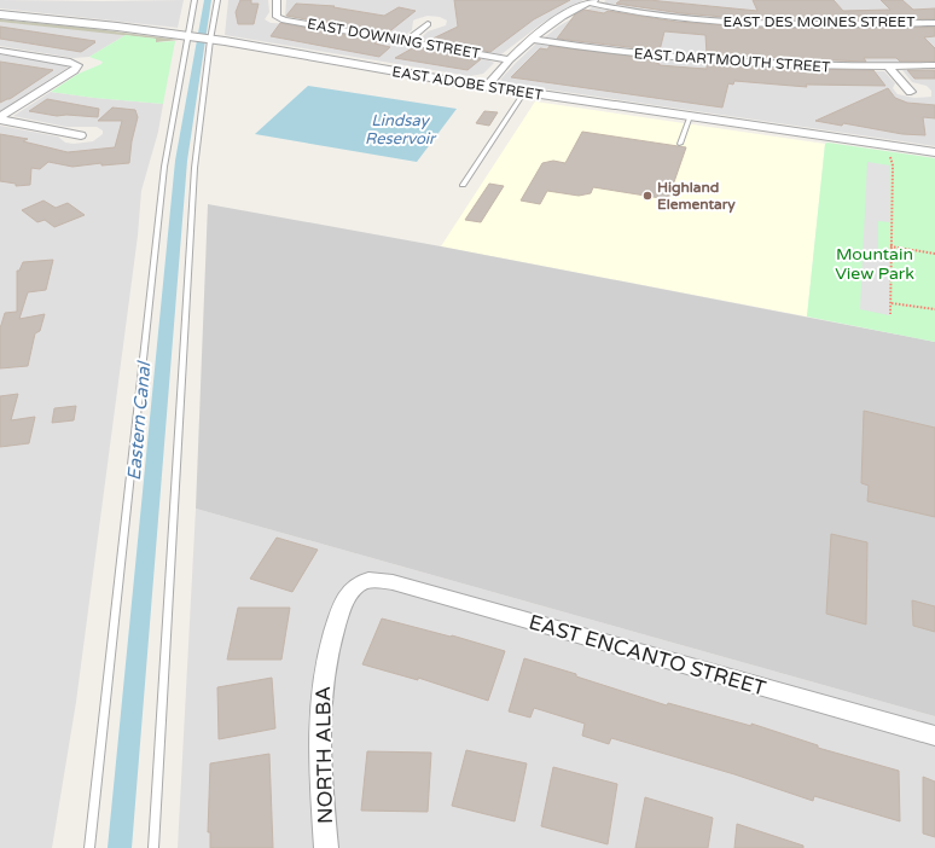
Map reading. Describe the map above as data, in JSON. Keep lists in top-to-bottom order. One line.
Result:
{"streets":{"street":["EAST DES MOINES STREET","EAST DOWNING STREET","EAST DARTMOUTH STREET","EAST ADOBE STREET","EAST ENCANTO STREET","NORTH ALBA"]},"crossings":[["EAST ENCANTO STREET","NORTH ALBA"]],"water":["Lindsay Reservoir","Eastern Canal"],"parks":["Mountain View Park"],"places":["Highland Elementary"]}
